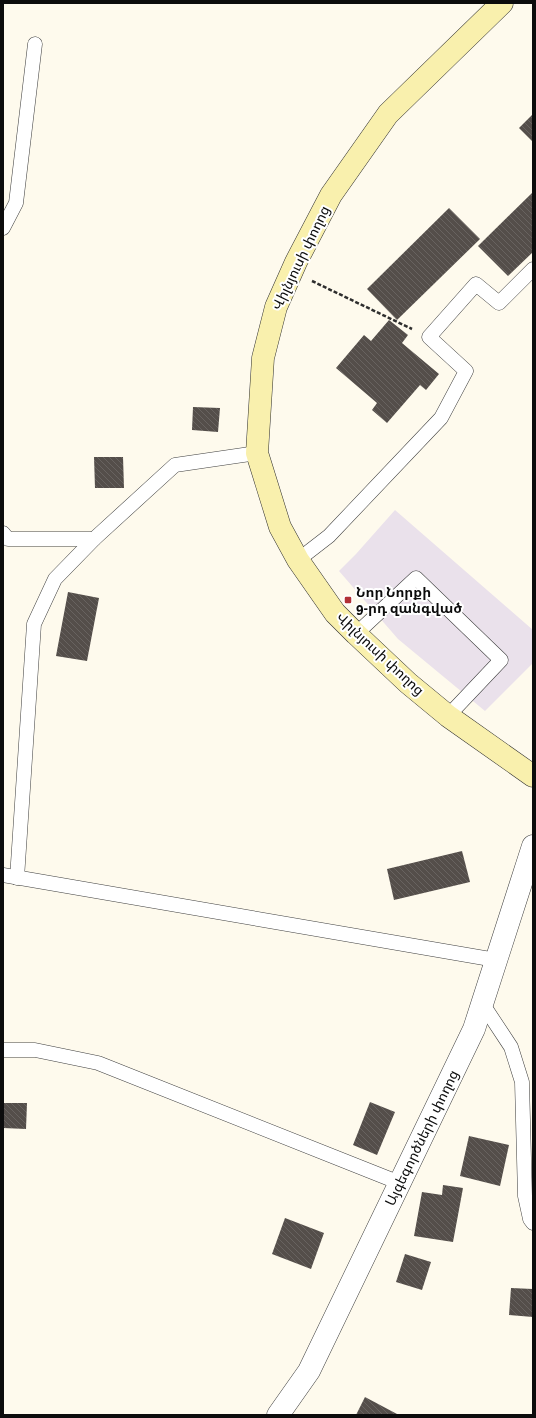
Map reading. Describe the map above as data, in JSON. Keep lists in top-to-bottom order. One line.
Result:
{"streets":{"street":["Վիլնյուսի փողոց","Այգեգործների փողոց"]},"places":{"transit":["Նոր Նորքի 9-րդ զանգված"]}}
